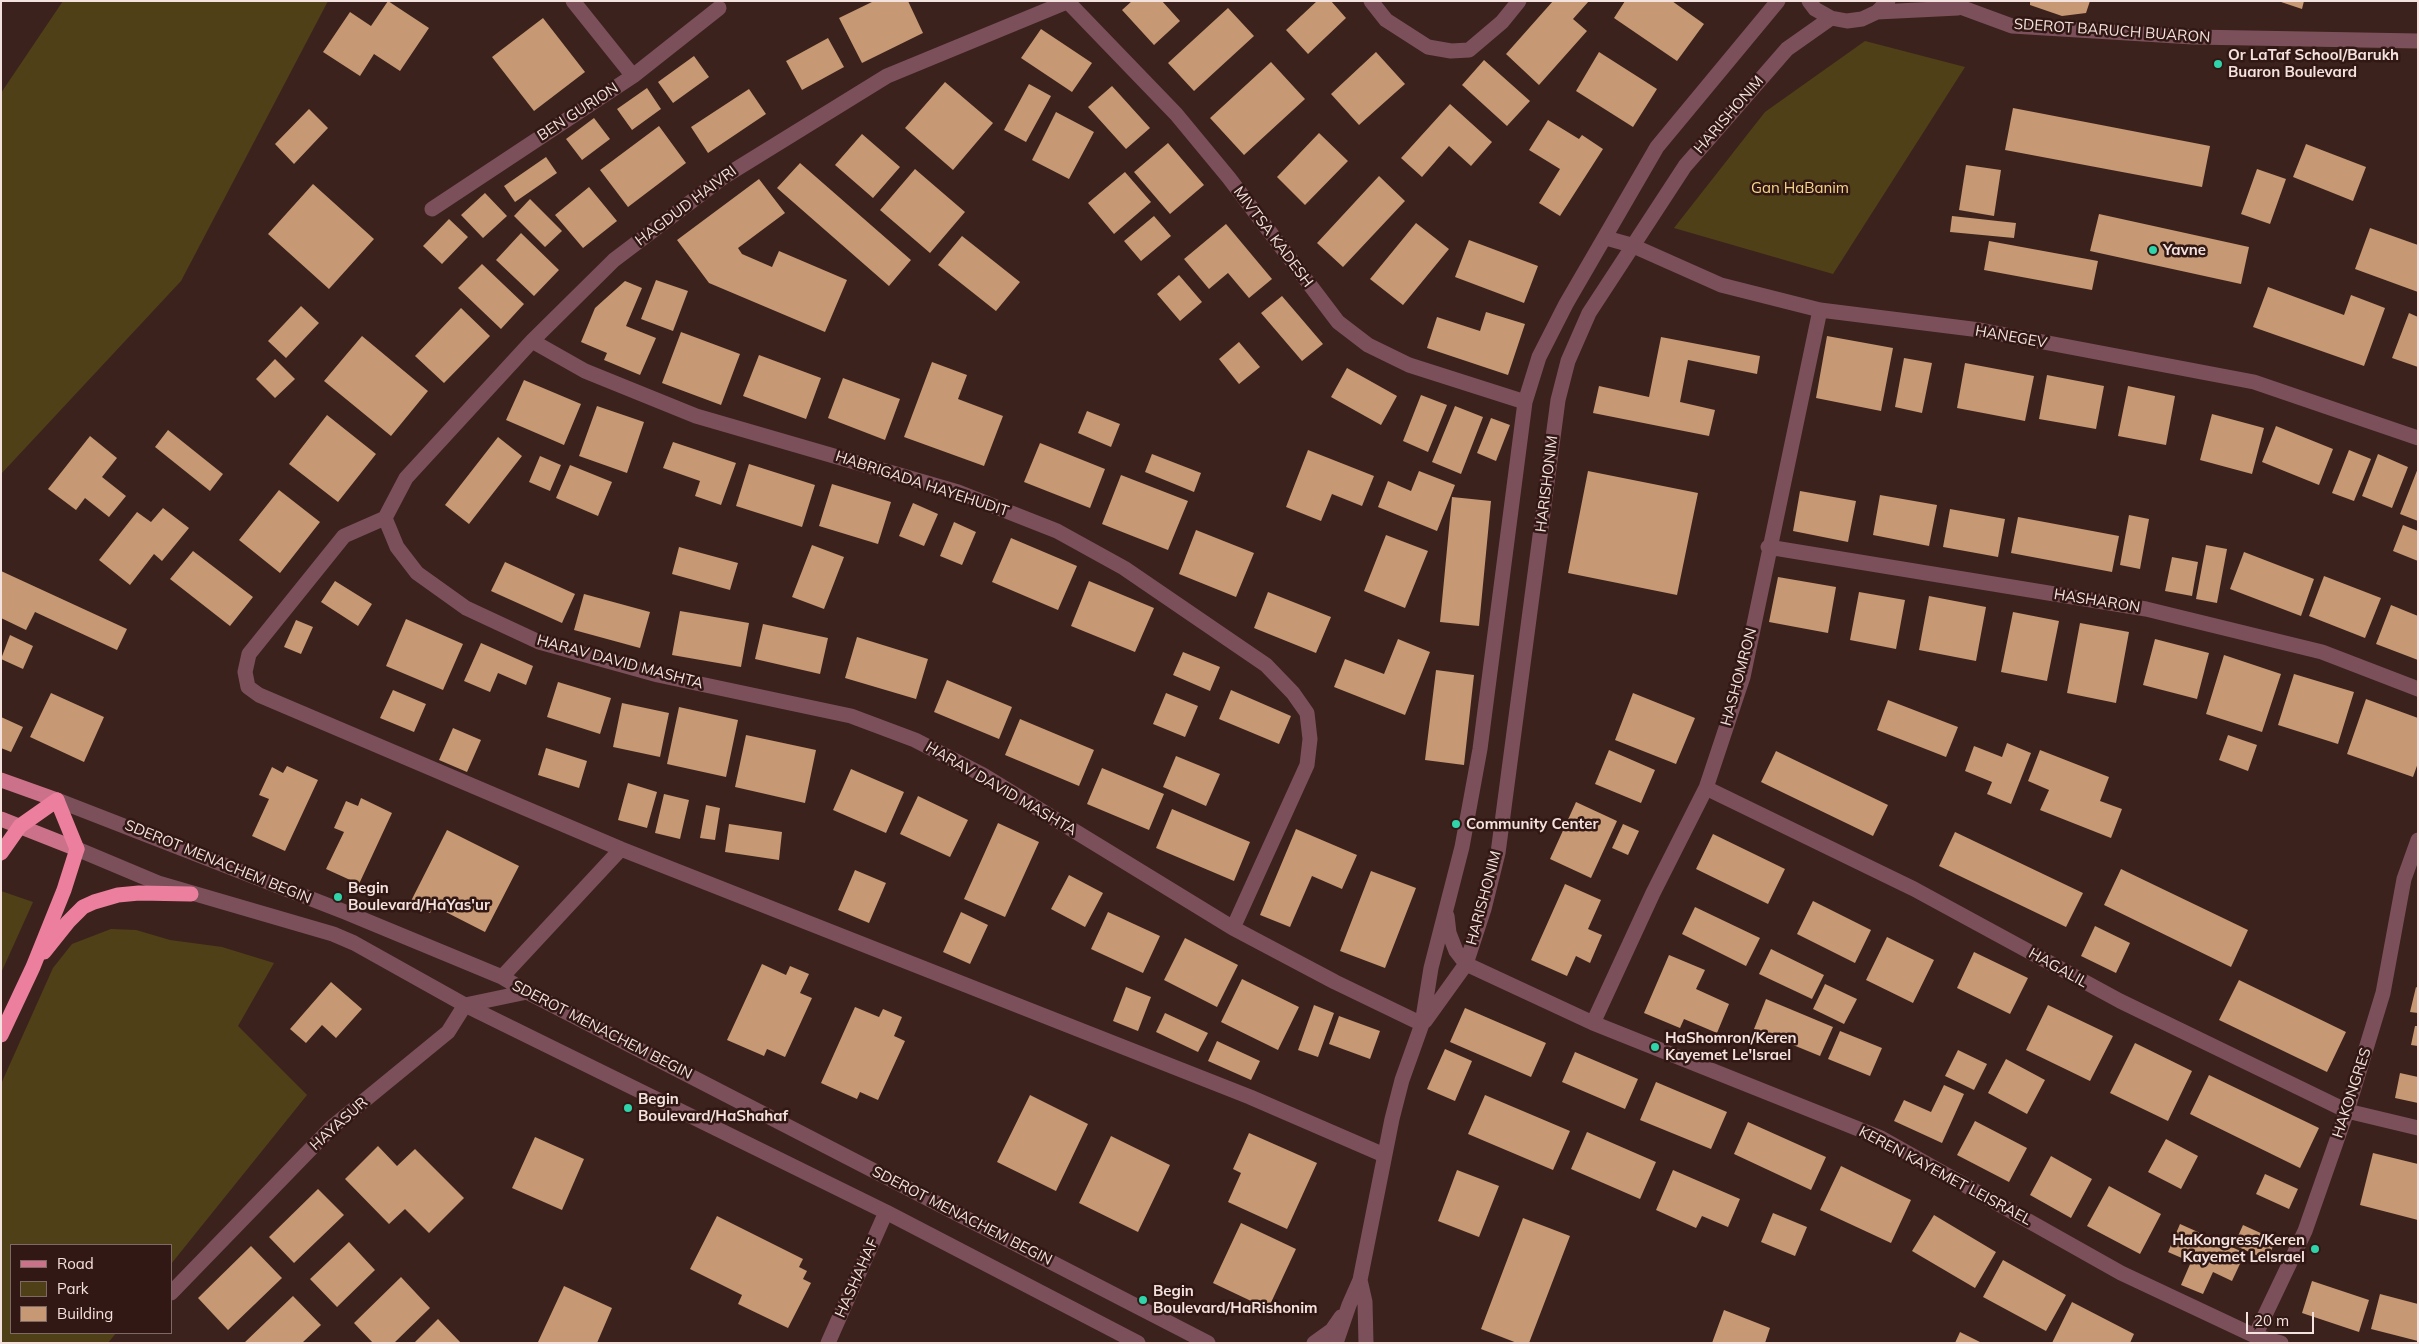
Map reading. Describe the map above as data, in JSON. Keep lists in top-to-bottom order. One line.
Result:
{"streets":{"main road":["SDEROT MENACHEM BEGIN"],"street":["SDEROT BARUCH BUARON","BEN GURION","HARISHONIM","HAGDUD HAIVRI","MIVTSA KADESH","HANEGEV","HABRIGADA HAYEHUDIT","HASHARON","HARAV DAVID MASHTA","HASHOMRON","HAGALIL","HAKONGRES","HAYASUR","KEREN KAYEMET LEISRAEL","HASHAHAF"]},"crossings":[["SDEROT BARUCH BUARON","HARISHONIM"],["HARISHONIM","MIVTSA KADESH"],["HARISHONIM","HANEGEV"],["HARISHONIM","HARAV DAVID MASHTA"],["HARISHONIM","KEREN KAYEMET LEISRAEL"],["HAGDUD HAIVRI","MIVTSA KADESH"],["HAGDUD HAIVRI","HABRIGADA HAYEHUDIT"],["HAGDUD HAIVRI","HARAV DAVID MASHTA"],["HANEGEV","HASHOMRON"],["HABRIGADA HAYEHUDIT","HARAV DAVID MASHTA"],["HASHARON","HASHOMRON"],["HASHOMRON","HAGALIL"],["HASHOMRON","KEREN KAYEMET LEISRAEL"],["SDEROT MENACHEM BEGIN","HAYASUR"],["SDEROT MENACHEM BEGIN","HASHAHAF"],["HAGALIL","HAKONGRES"],["HAKONGRES","KEREN KAYEMET LEISRAEL"]],"parks":["Gan HaBanim"],"places":["Or LaTaf School/Barukh Buaron Boulevard","Yavne","Community Center","Begin Boulevard/HaYas'ur","HaShomron/Keren Kayemet Le'Israel","Begin Boulevard/HaShahaf","HaKongress/Keren Kayemet LeIsrael","Begin Boulevard/HaRishonim"],"legend":["Road","Park","Building"],"scale_bar":"20 m"}
